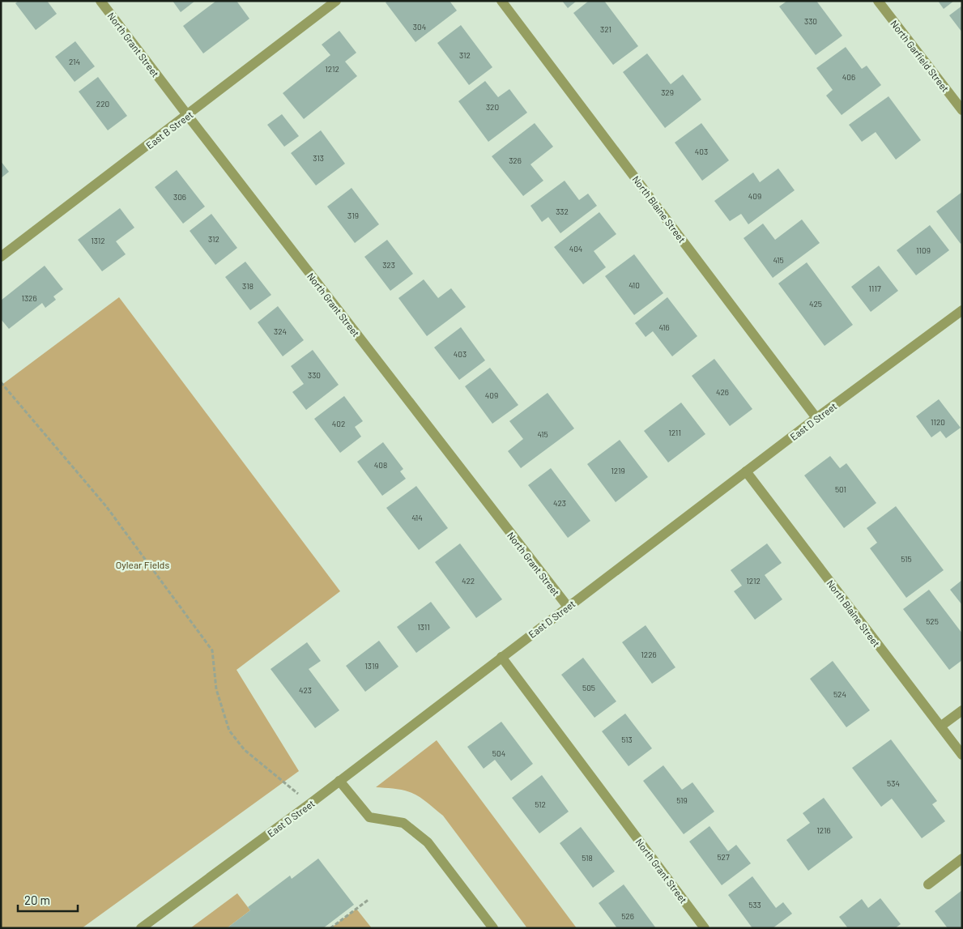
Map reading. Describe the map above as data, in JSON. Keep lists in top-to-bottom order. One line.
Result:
{"streets":{"street":["North Grant Street","North Garfield Street","East B Street","North Blaine Street","East D Street"]},"crossings":[["North Grant Street","East B Street"],["North Grant Street","East D Street"],["North Blaine Street","East D Street"]],"parks":["Oylear Fields"],"house_numbers":["330","304","321","312","214","1212","406","329","220","320","403","313","326","409","306","332","319","312","1312","404","1109","415","323","410","318","1117","1326","425","416","324","403","330","426","409","1120","402","1211","415","408","1219","501","423","414","515","422","1212","525","1311","1226","1319","505","423","524","513","504","534","519","512","1216","527","518","533","526"],"scale_bar":"20 m"}
